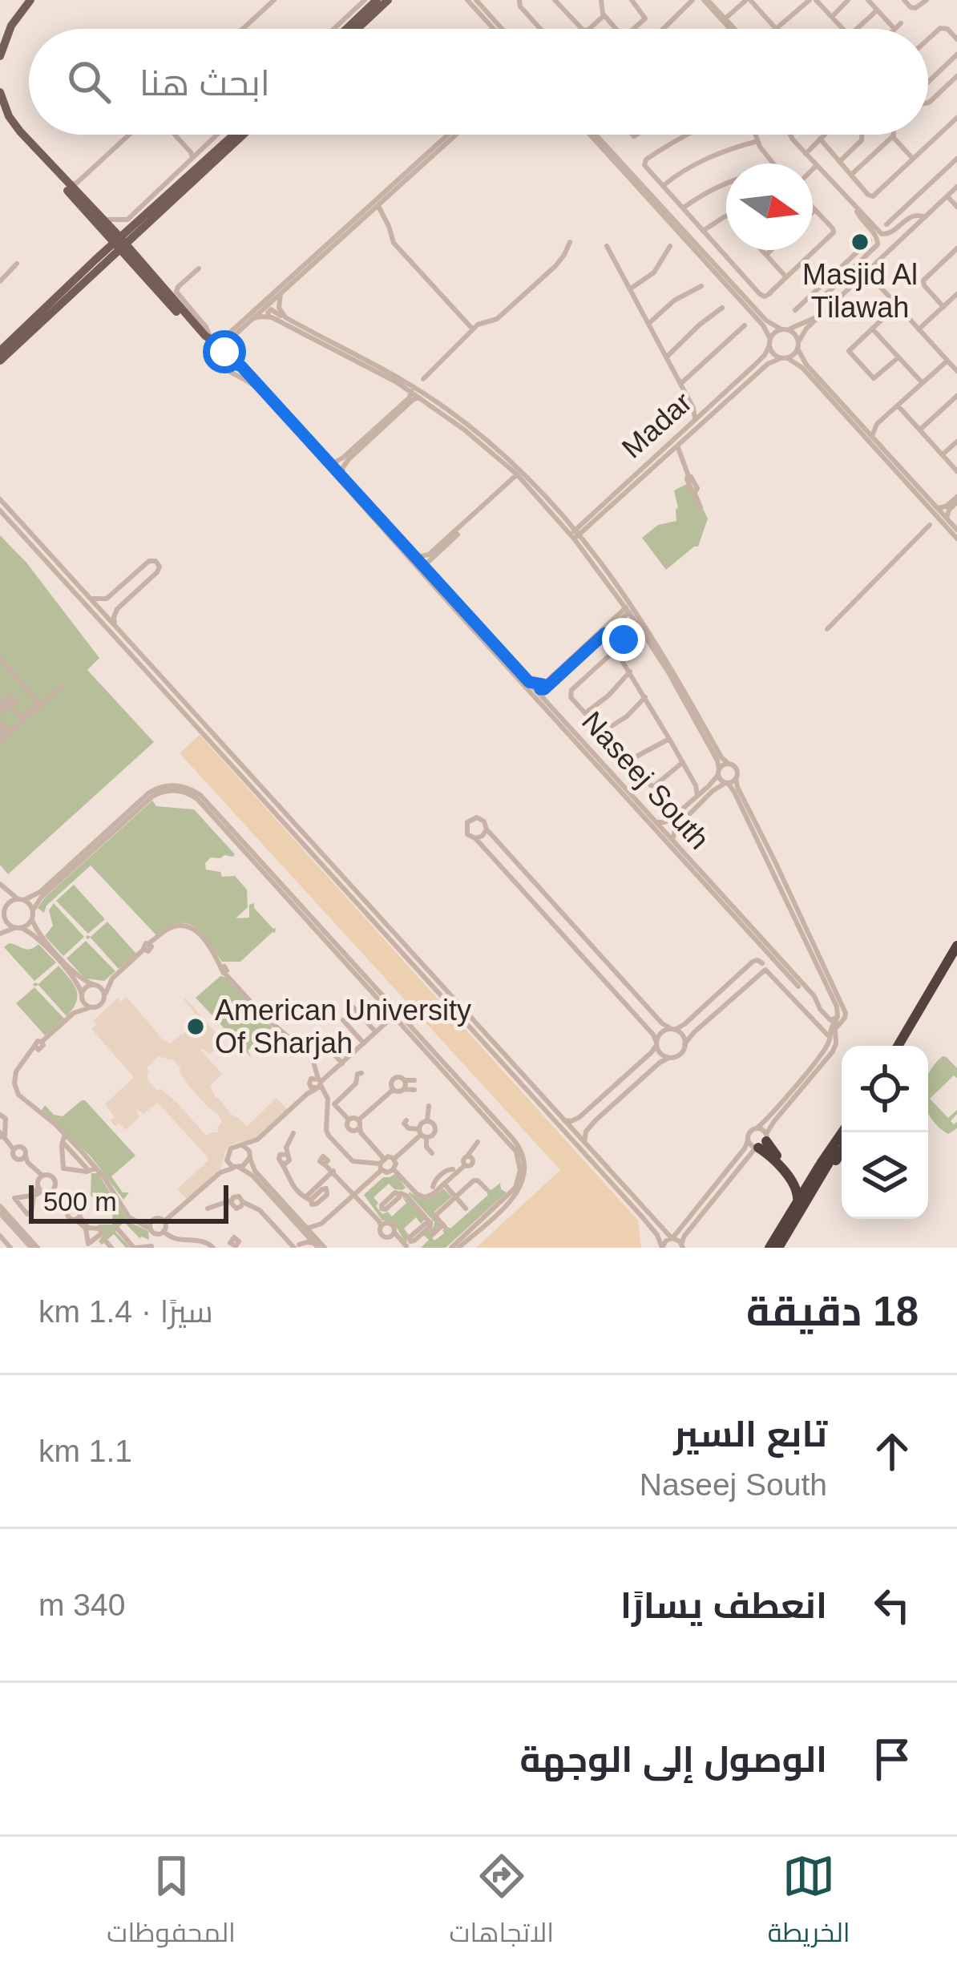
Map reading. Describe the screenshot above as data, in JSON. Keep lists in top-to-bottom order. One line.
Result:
{"streets":{"street":["Madar","Naseej South"]},"places":["Masjid Al Tilawah","American University Of Sharjah"],"scale_bar":"500 m","north":"right","page":{"search":"ابحث هنا","scale":"500 m","heading":["18 دقيقة","سيرًا · 1.4 km"],"list":[["تابع السير","Naseej South","1.1 km"],["انعطف يسارًا","340 m"],"الوصول إلى الوجهة"],"nav":["الخريطة","الاتجاهات","المحفوظات"]}}
